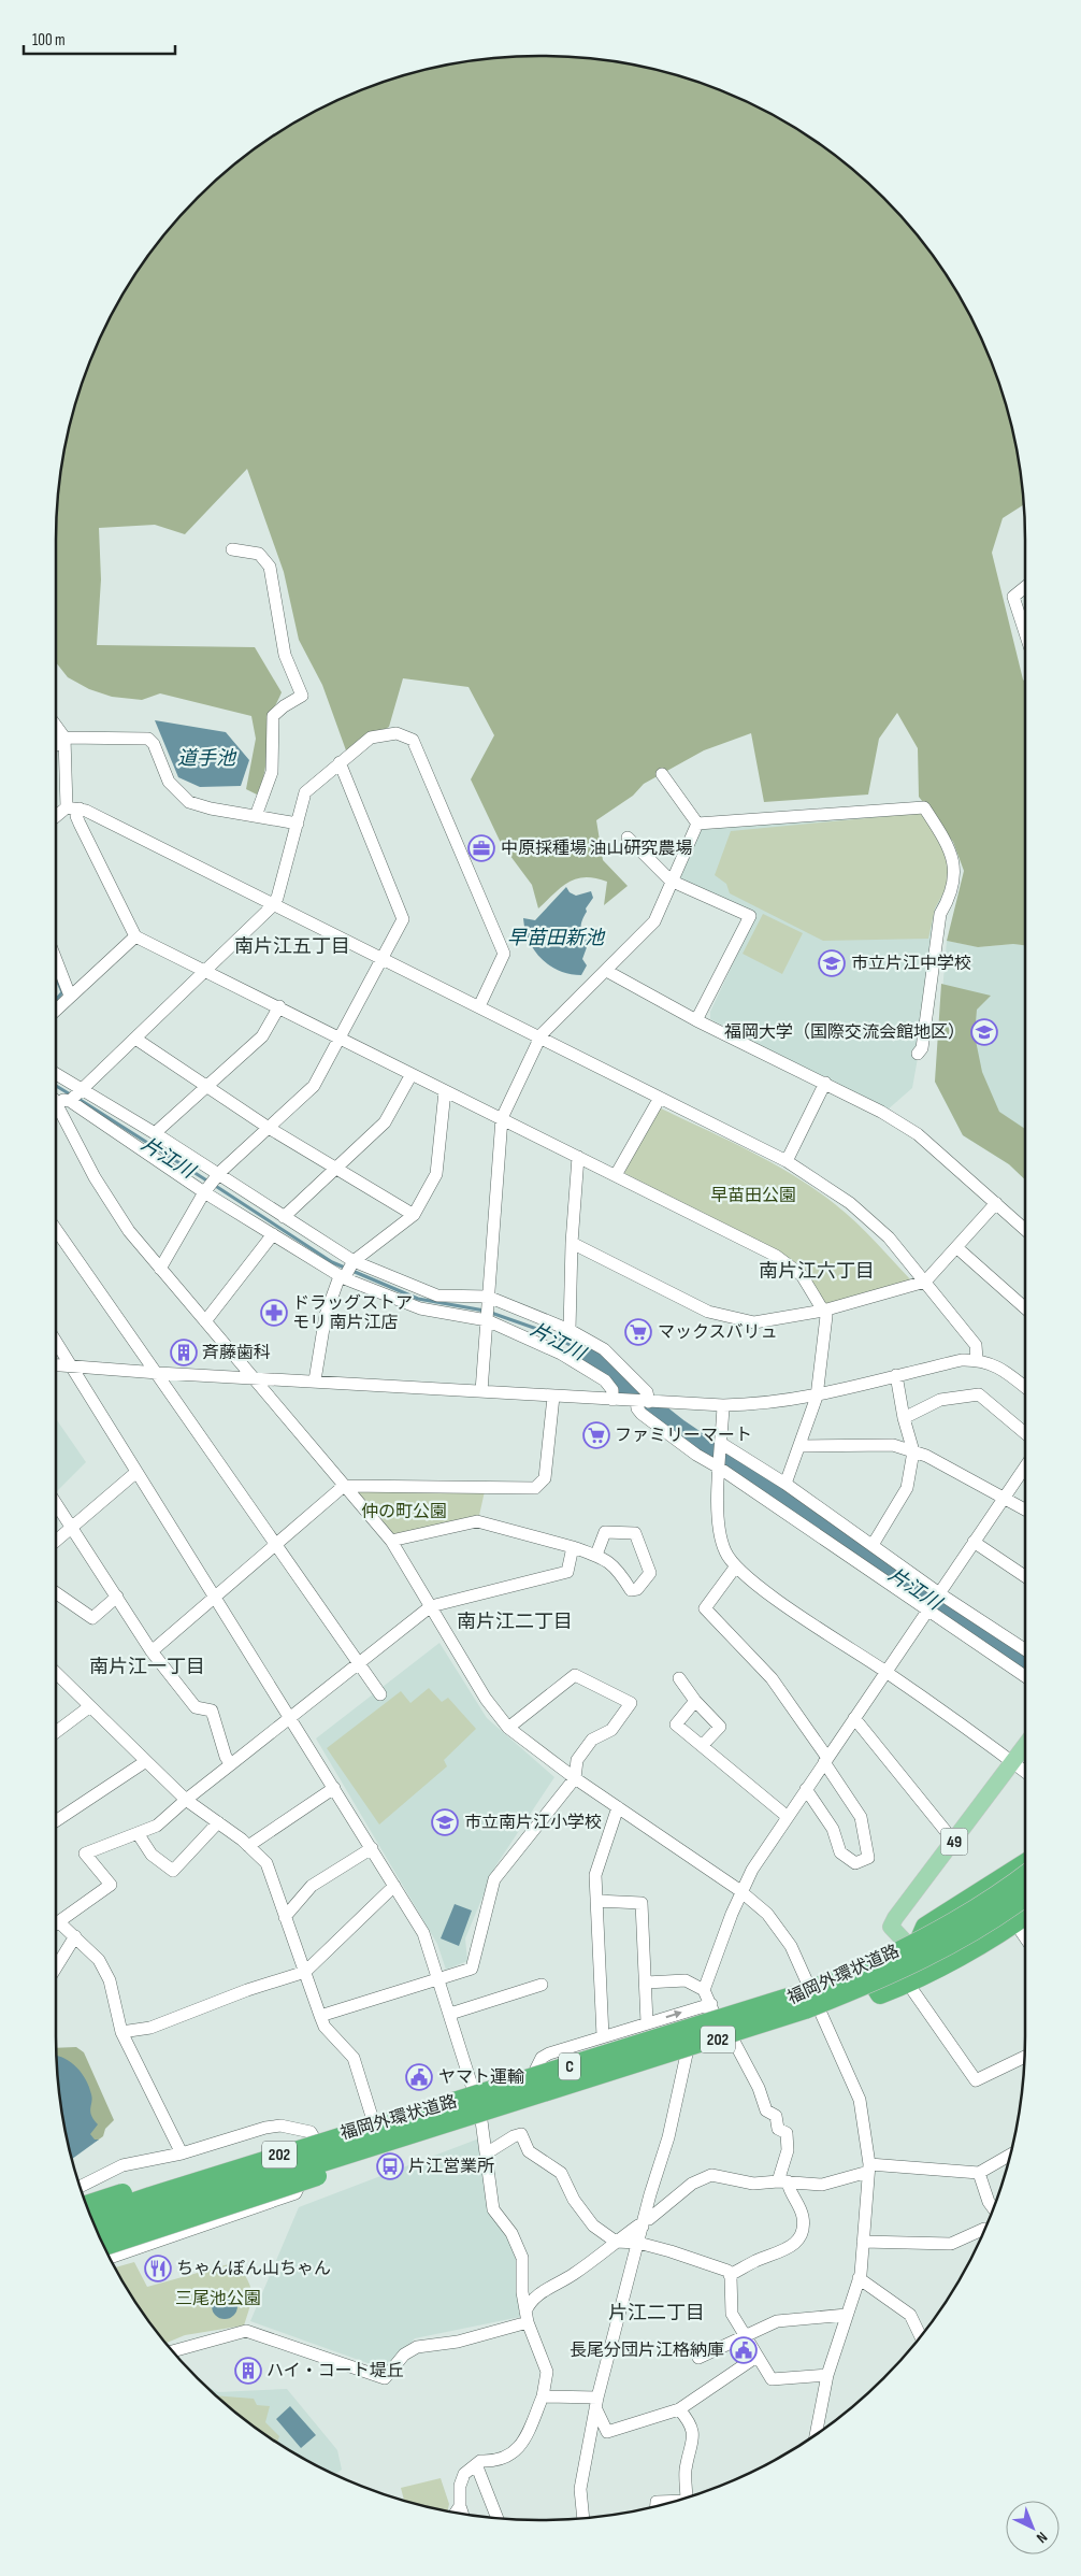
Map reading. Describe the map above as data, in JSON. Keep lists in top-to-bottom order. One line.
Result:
{"streets":{"highway":["福岡外環状道路","202","C"],"main road":["49"]},"crossings":[["49","福岡外環状道路"],["福岡外環状道路","C"]],"districts":["南片江五丁目","南片江六丁目","南片江二丁目","南片江一丁目","片江二丁目"],"water":["道手池","早苗田新池","片江川"],"parks":["早苗田公園","仲の町公園","三尾池公園"],"places":{"office":["中原採種場 油山研究農場"],"school or university":["市立片江中学校","福岡大学（国際交流会館地区）","市立南片江小学校"],"pharmacy":["ドラッグストア モリ 南片江店"],"supermarket":["マックスバリュ","ファミリーマート"],"building":["斉藤歯科","ハイ・コート堤丘"],"public building":["ヤマト運輸","長尾分団片江格納庫"],"bus stop":["片江営業所"],"restaurant":["ちゃんぽん山ちゃん"]},"scale_bar":"100 m","north":"bottom right"}
